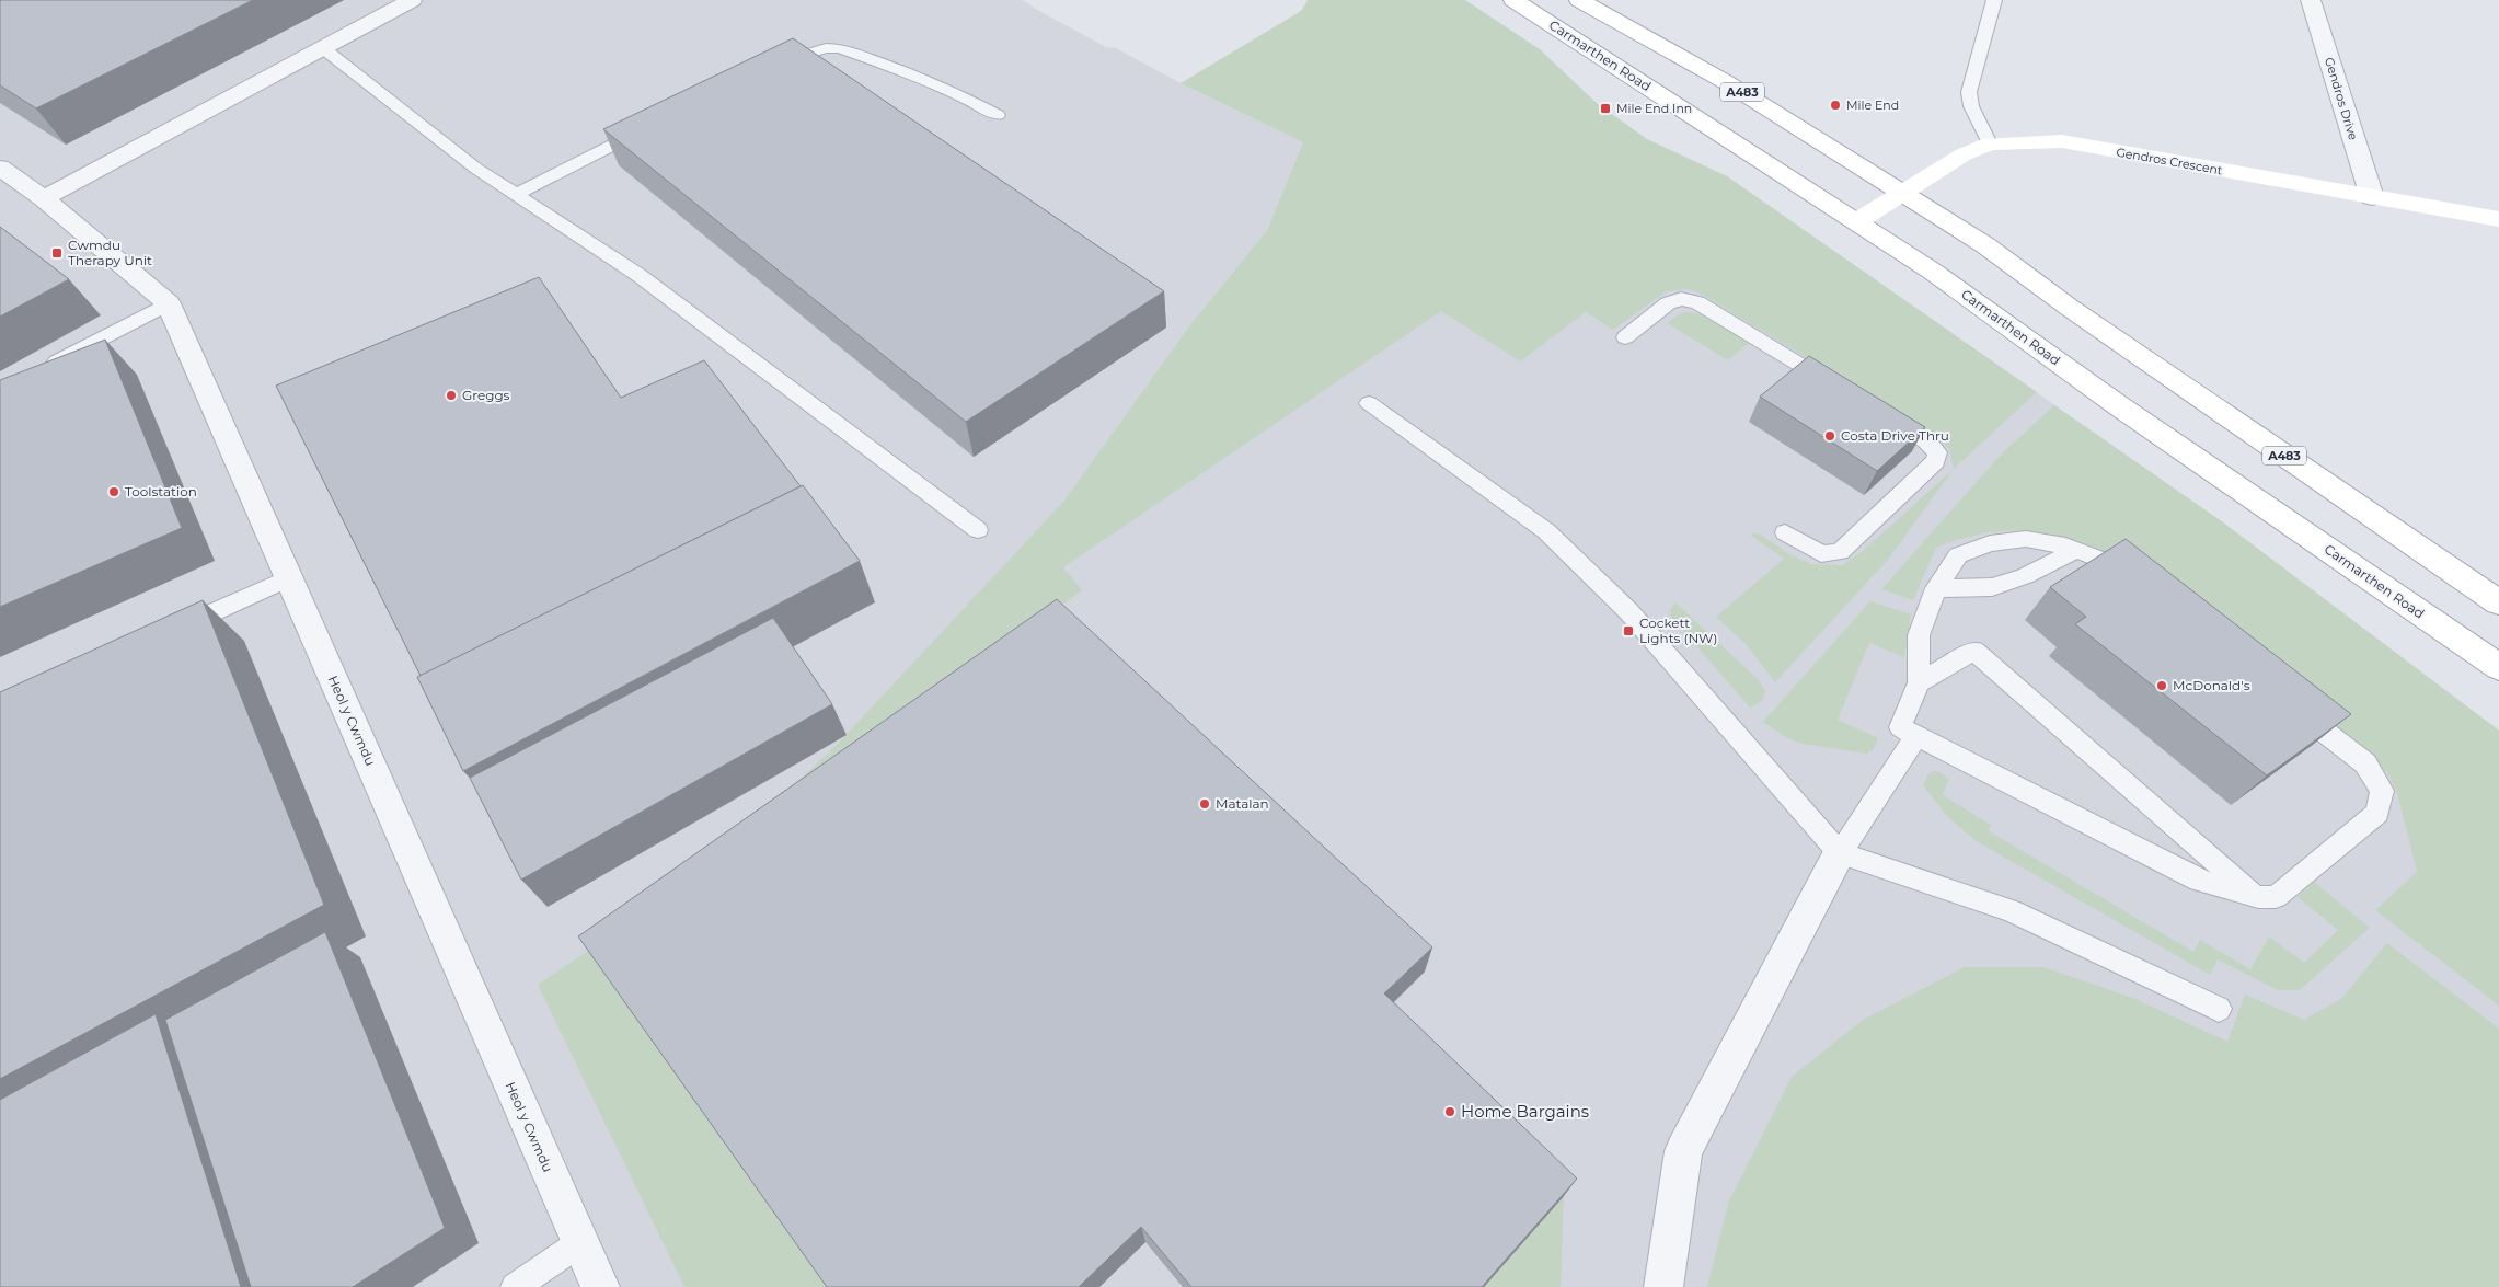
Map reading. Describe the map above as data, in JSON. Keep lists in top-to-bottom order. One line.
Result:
{"streets":{"main road":["Carmarthen Road","A483","Gendros Crescent"],"street":["Gendros Drive","Heol y Cwmdu"]},"crossings":[["Carmarthen Road","Gendros Crescent"],["A483","Gendros Crescent"],["Gendros Drive","Gendros Crescent"]],"places":{"other":["Mile End","Greggs","Costa Drive Thru","Toolstation","McDonald's","Matalan","Home Bargains"],"transit":["Mile End Inn","Cwmdu Therapy Unit","Cockett Lights (NW)"]}}
